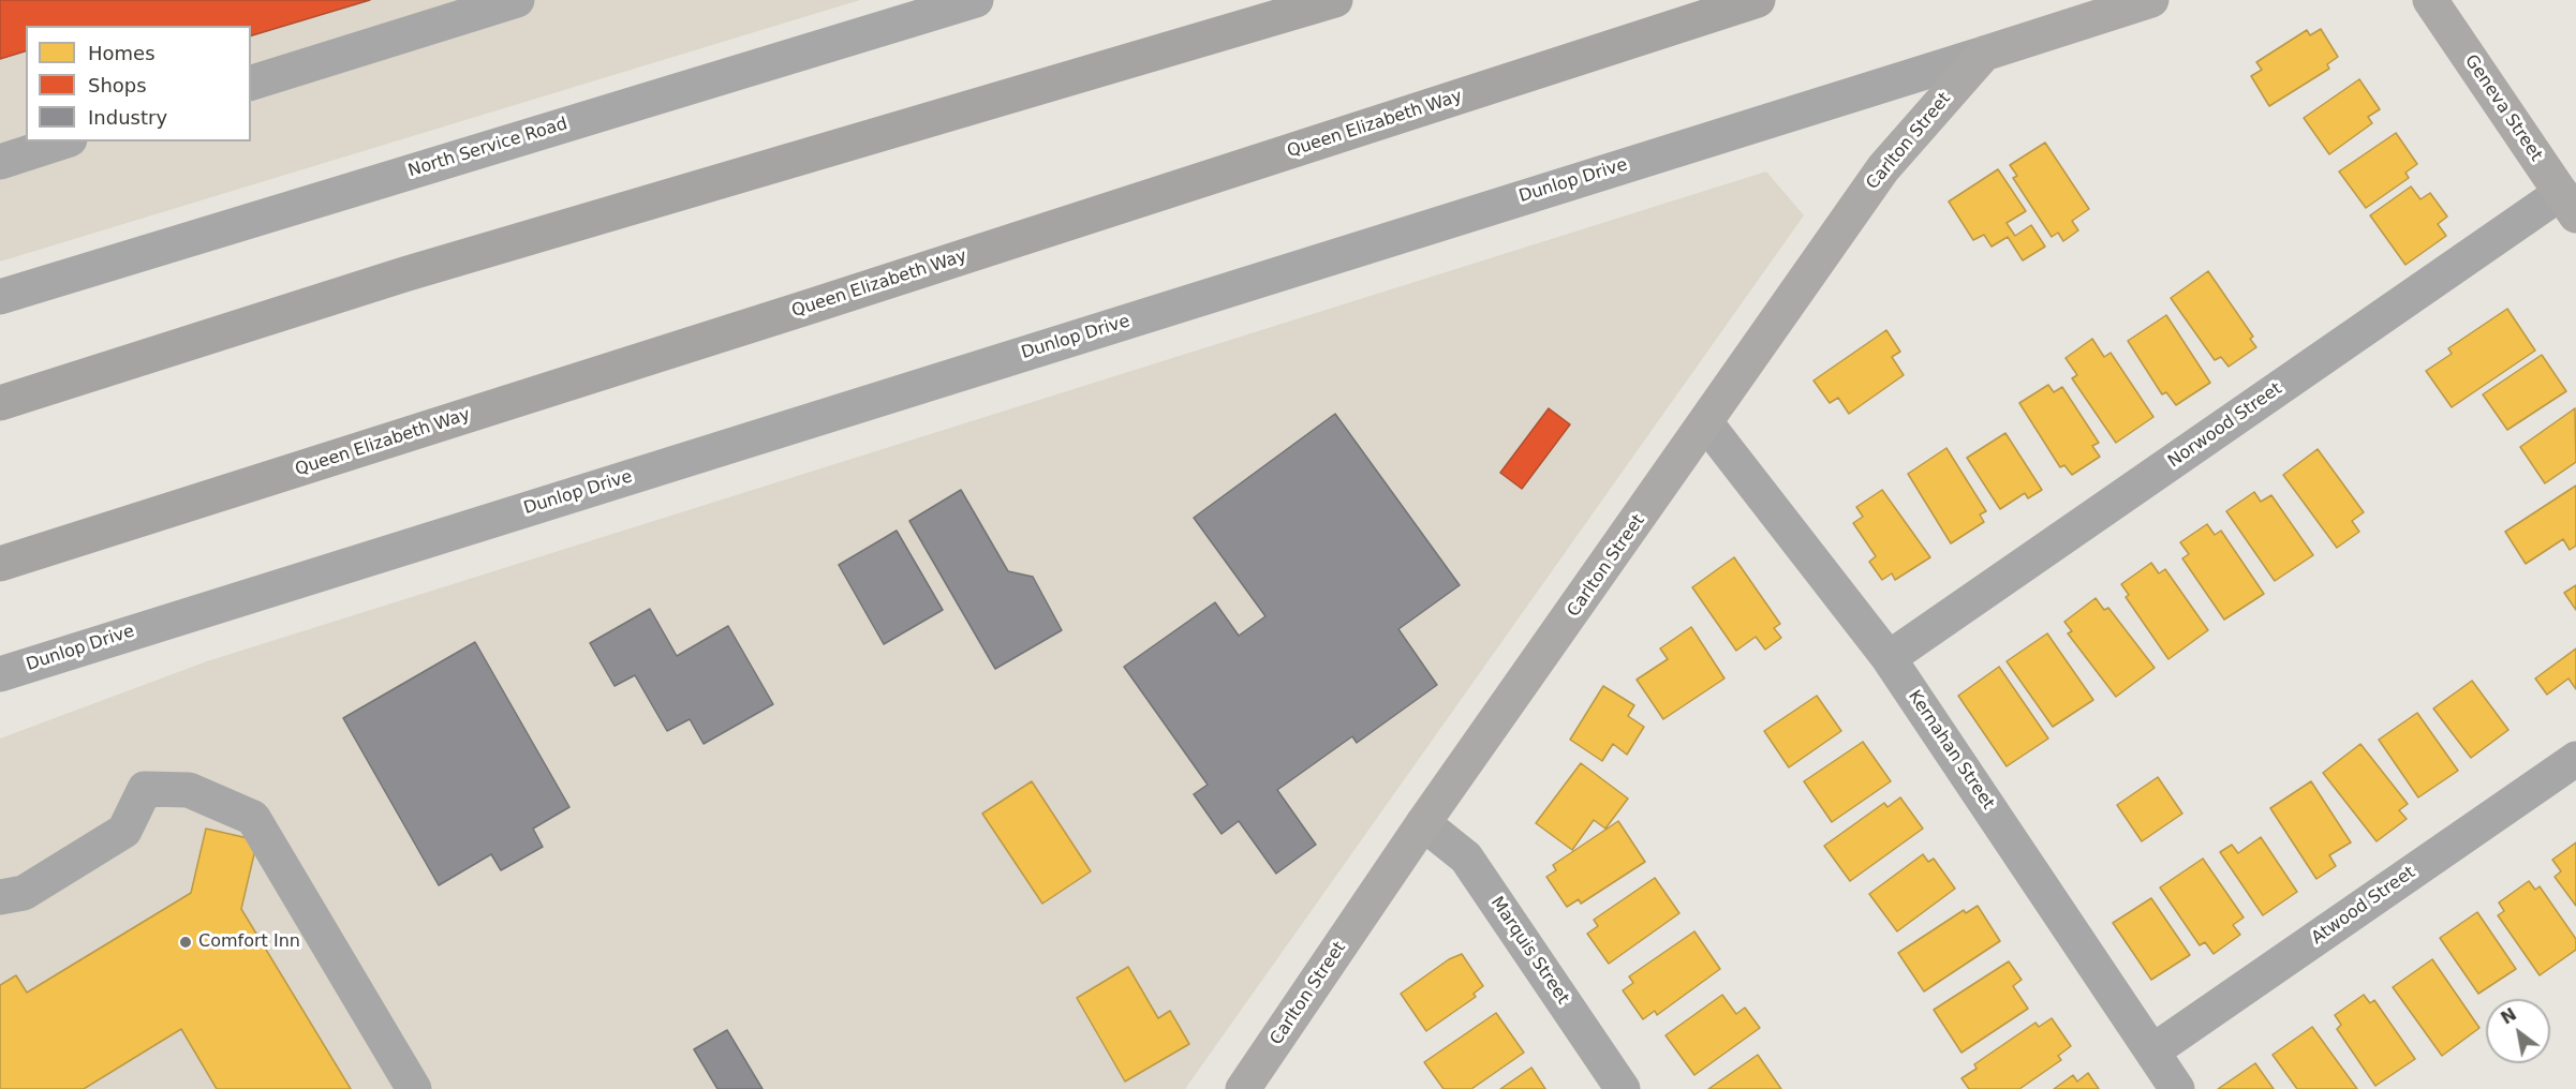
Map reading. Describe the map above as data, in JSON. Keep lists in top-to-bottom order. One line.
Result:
{"streets":{"highway":["Queen Elizabeth Way"],"main road":["Geneva Street","Carlton Street","Dunlop Drive"],"street":["North Service Road","Norwood Street","Kernahan Street","Atwood Street","Marquis Street"]},"crossings":[["Geneva Street","Norwood Street"],["Carlton Street","Dunlop Drive"],["Carlton Street","Kernahan Street"],["Carlton Street","Marquis Street"],["Norwood Street","Kernahan Street"],["Kernahan Street","Atwood Street"]],"places":["Comfort Inn"],"legend":["Homes","Shops","Industry"],"north":"top left"}
